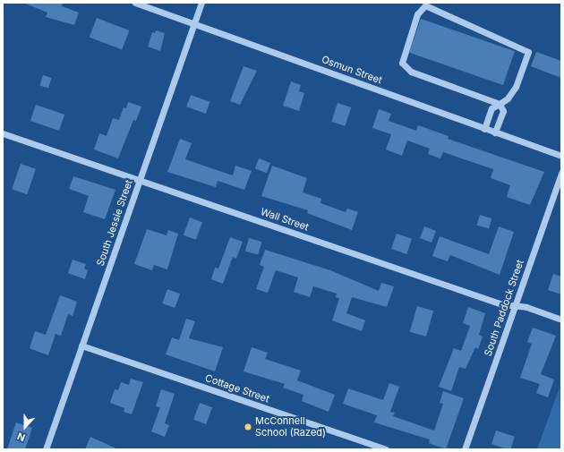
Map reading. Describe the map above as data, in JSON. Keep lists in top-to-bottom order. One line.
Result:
{"streets":{"street":["Osmun Street","Wall Street","South Jessie Street","South Paddock Street","Cottage Street"]},"crossings":[["Osmun Street","South Jessie Street"],["Wall Street","South Jessie Street"],["Wall Street","South Paddock Street"],["South Jessie Street","Cottage Street"]],"places":["McConnell School (Razed)"],"north":"bottom"}
